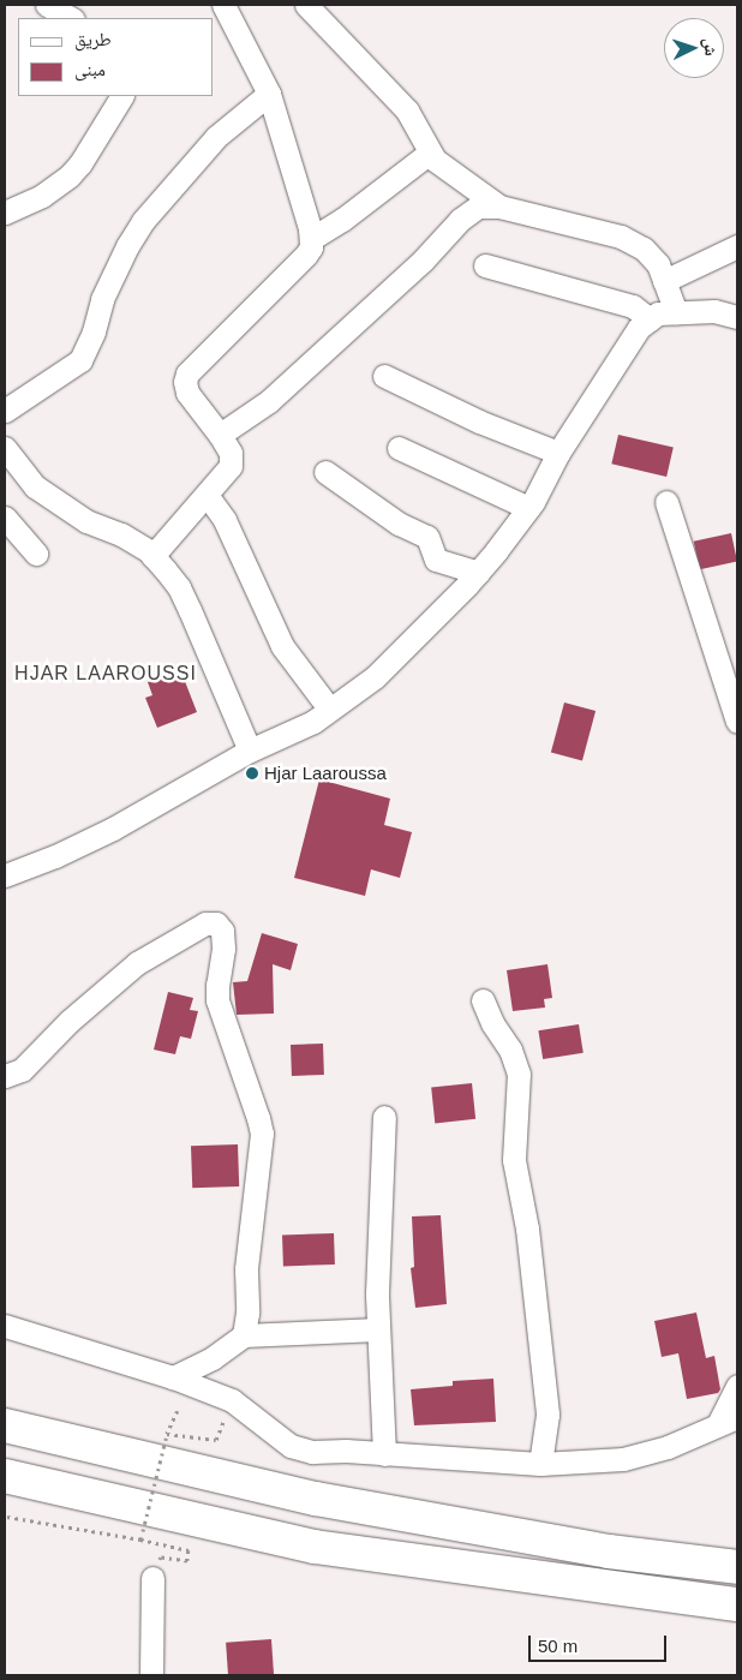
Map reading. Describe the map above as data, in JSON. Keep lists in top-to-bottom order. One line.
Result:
{"districts":["HJAR LAAROUSSI"],"places":["Hjar Laaroussa"],"legend":["طريق","مبنى"],"scale_bar":"50 m","north":"right"}
